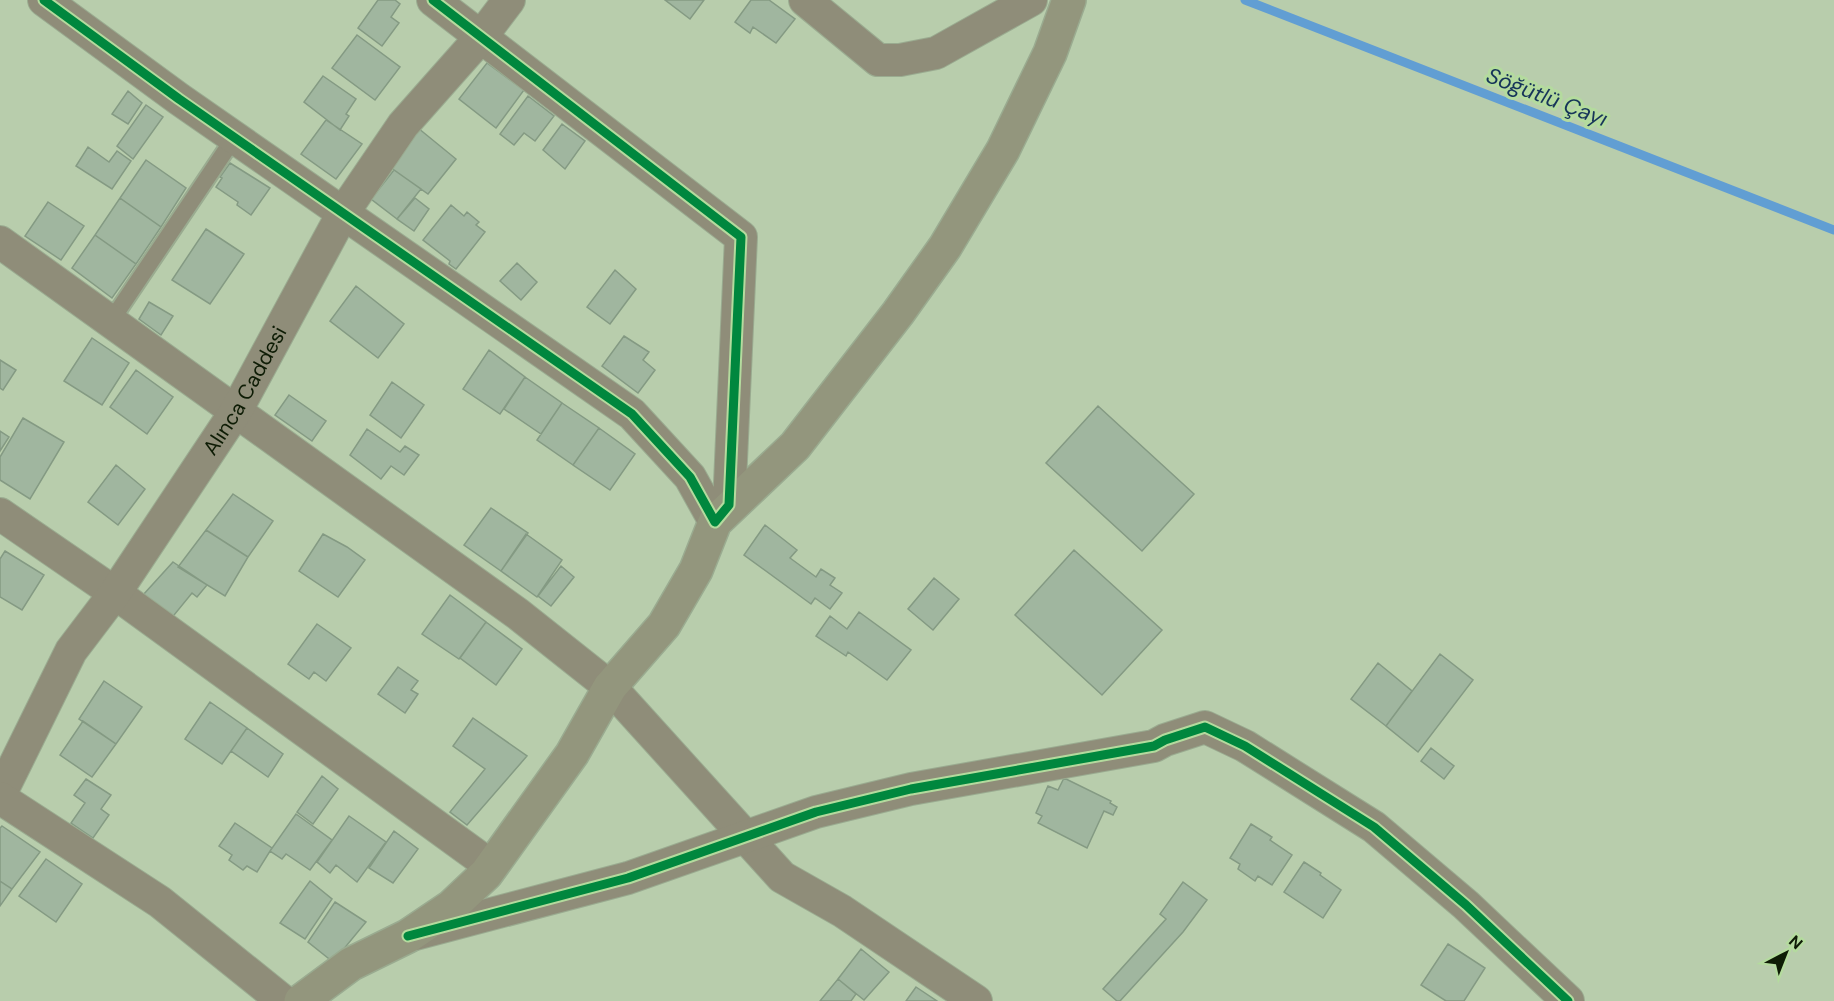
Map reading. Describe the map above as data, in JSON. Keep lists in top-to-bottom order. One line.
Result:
{"streets":{"street":["Alınca Caddesi"]},"water":["Söğütlü Çayı"],"north":"top right"}
